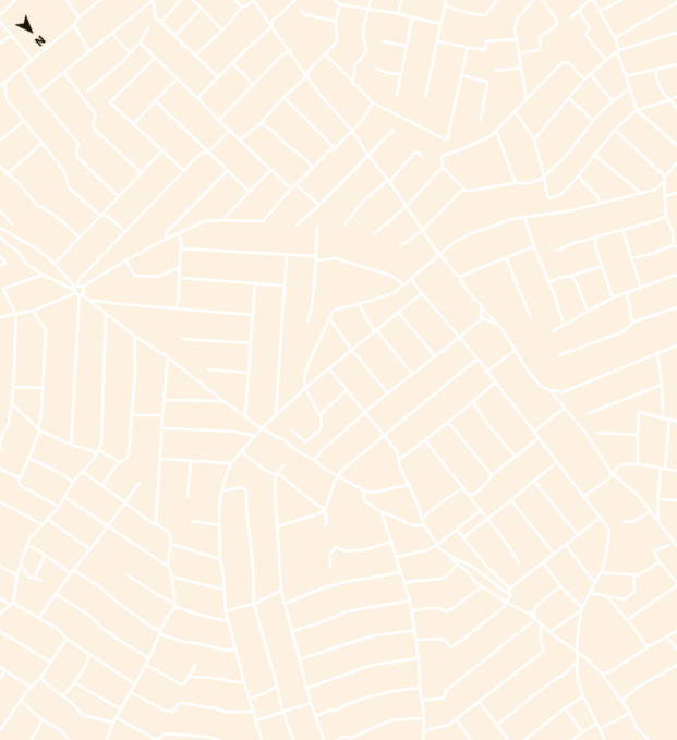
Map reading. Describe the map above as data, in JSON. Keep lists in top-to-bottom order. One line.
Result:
{"north":"bottom right"}
